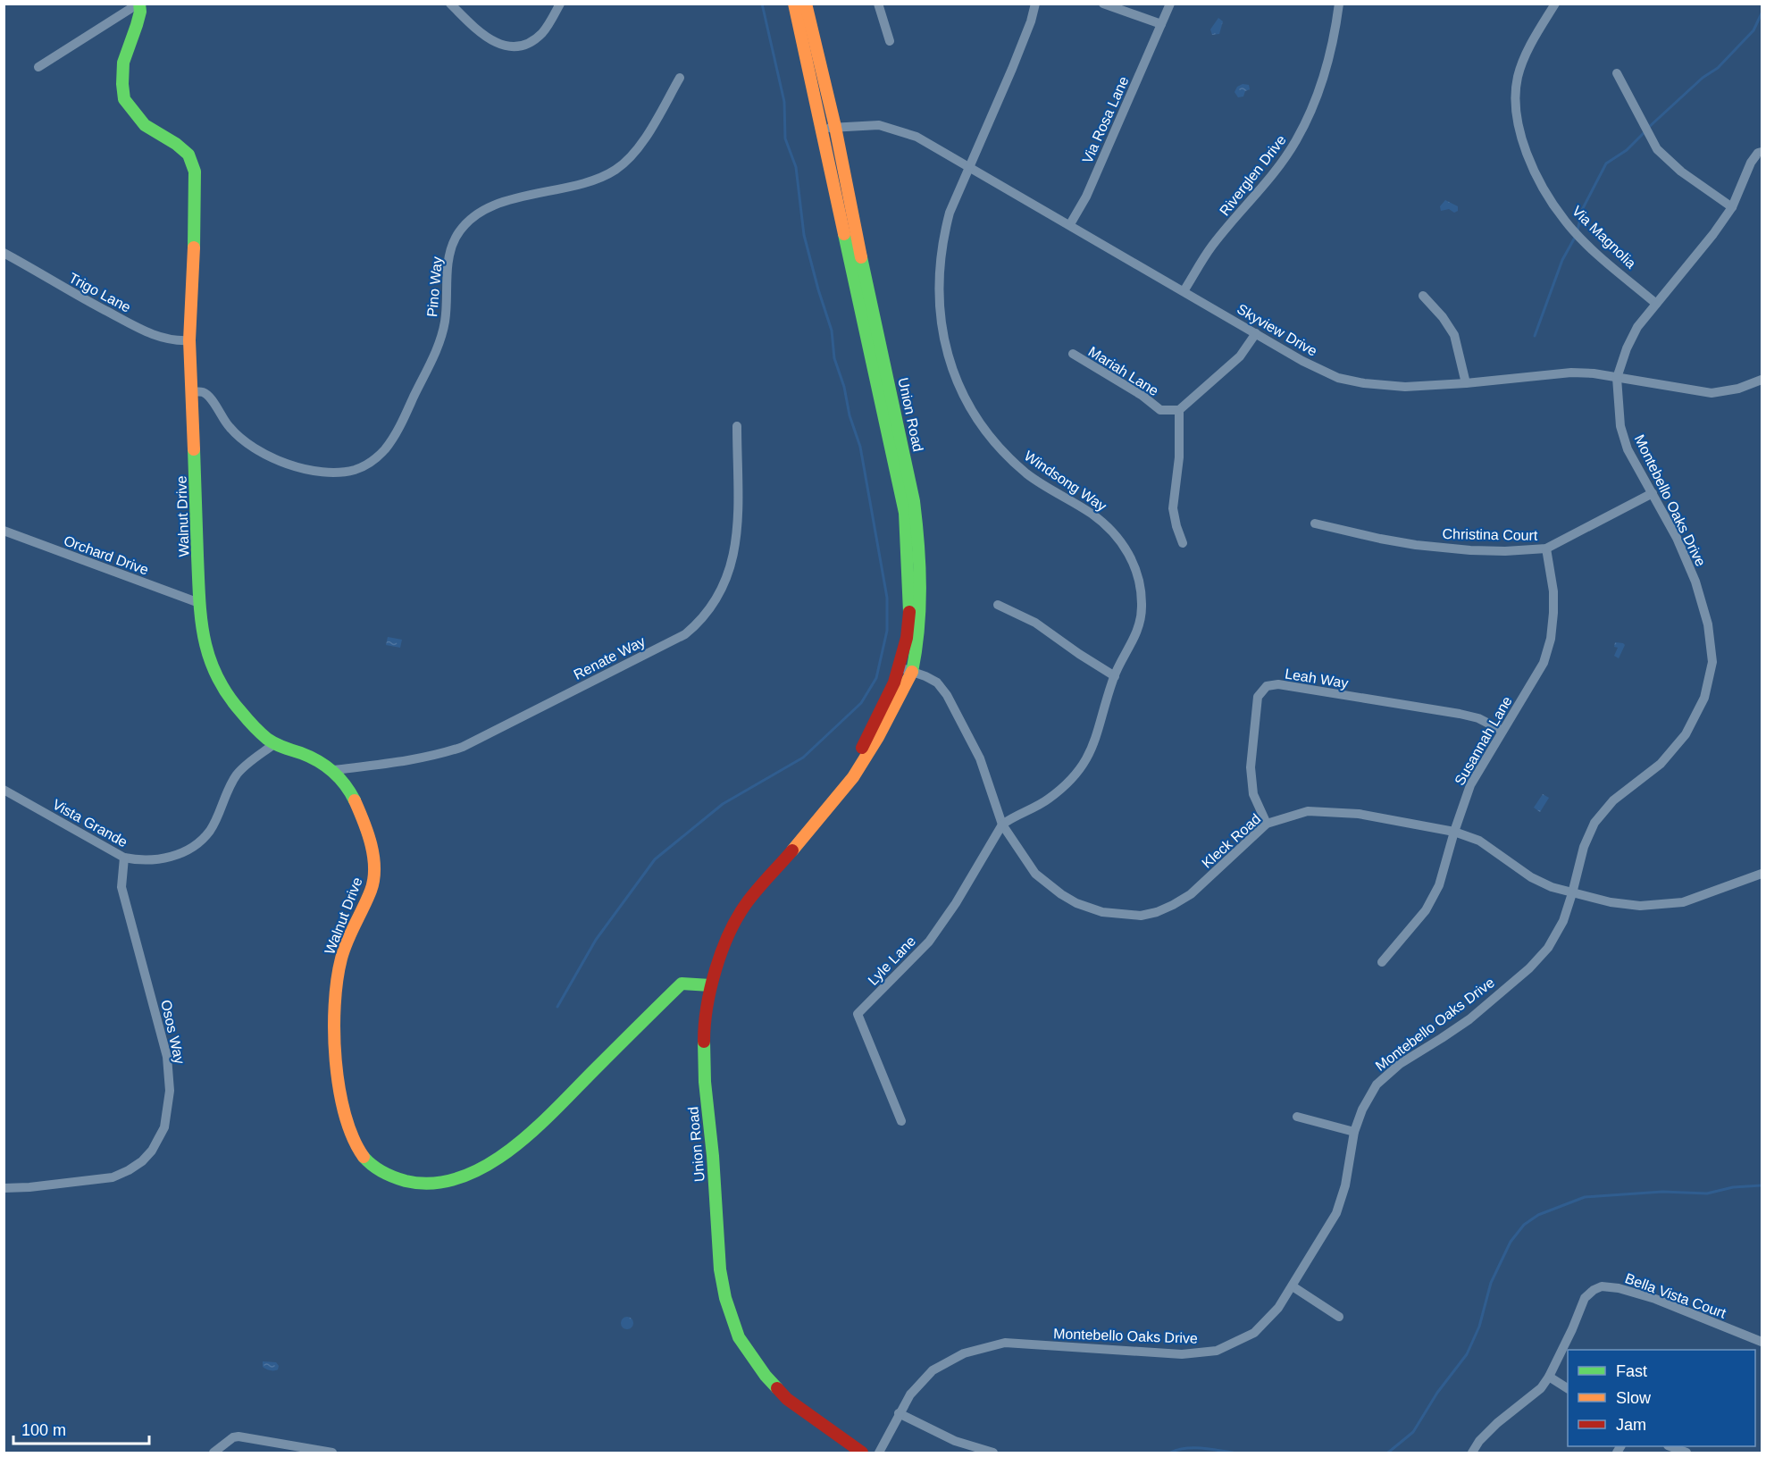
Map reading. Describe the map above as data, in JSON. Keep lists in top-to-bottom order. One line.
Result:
{"streets":{"main road":["Union Road","Walnut Drive"],"street":["Via Rosa Lane","Riverglen Drive","Via Magnolia","Pino Way","Trigo Lane","Skyview Drive","Mariah Lane","Windsong Way","Montebello Oaks Drive","Christina Court","Orchard Drive","Renate Way","Leah Way","Susannah Lane","Vista Grande","Kleck Road","Lyle Lane","Osos Way","Bella Vista Court"]},"crossings":[["Via Rosa Lane","Skyview Drive"],["Riverglen Drive","Skyview Drive"],["Via Magnolia","Montebello Oaks Drive"],["Pino Way","Walnut Drive"],["Trigo Lane","Walnut Drive"],["Skyview Drive","Union Road"],["Skyview Drive","Windsong Way"],["Skyview Drive","Montebello Oaks Drive"],["Union Road","Walnut Drive"],["Union Road","Kleck Road"],["Windsong Way","Kleck Road"],["Windsong Way","Lyle Lane"],["Montebello Oaks Drive","Christina Court"],["Montebello Oaks Drive","Kleck Road"],["Walnut Drive","Orchard Drive"],["Walnut Drive","Renate Way"],["Walnut Drive","Vista Grande"],["Christina Court","Susannah Lane"],["Leah Way","Susannah Lane"],["Leah Way","Kleck Road"],["Susannah Lane","Kleck Road"],["Vista Grande","Osos Way"],["Kleck Road","Lyle Lane"]],"legend":["Fast","Slow","Jam"],"scale_bar":"100 m"}
